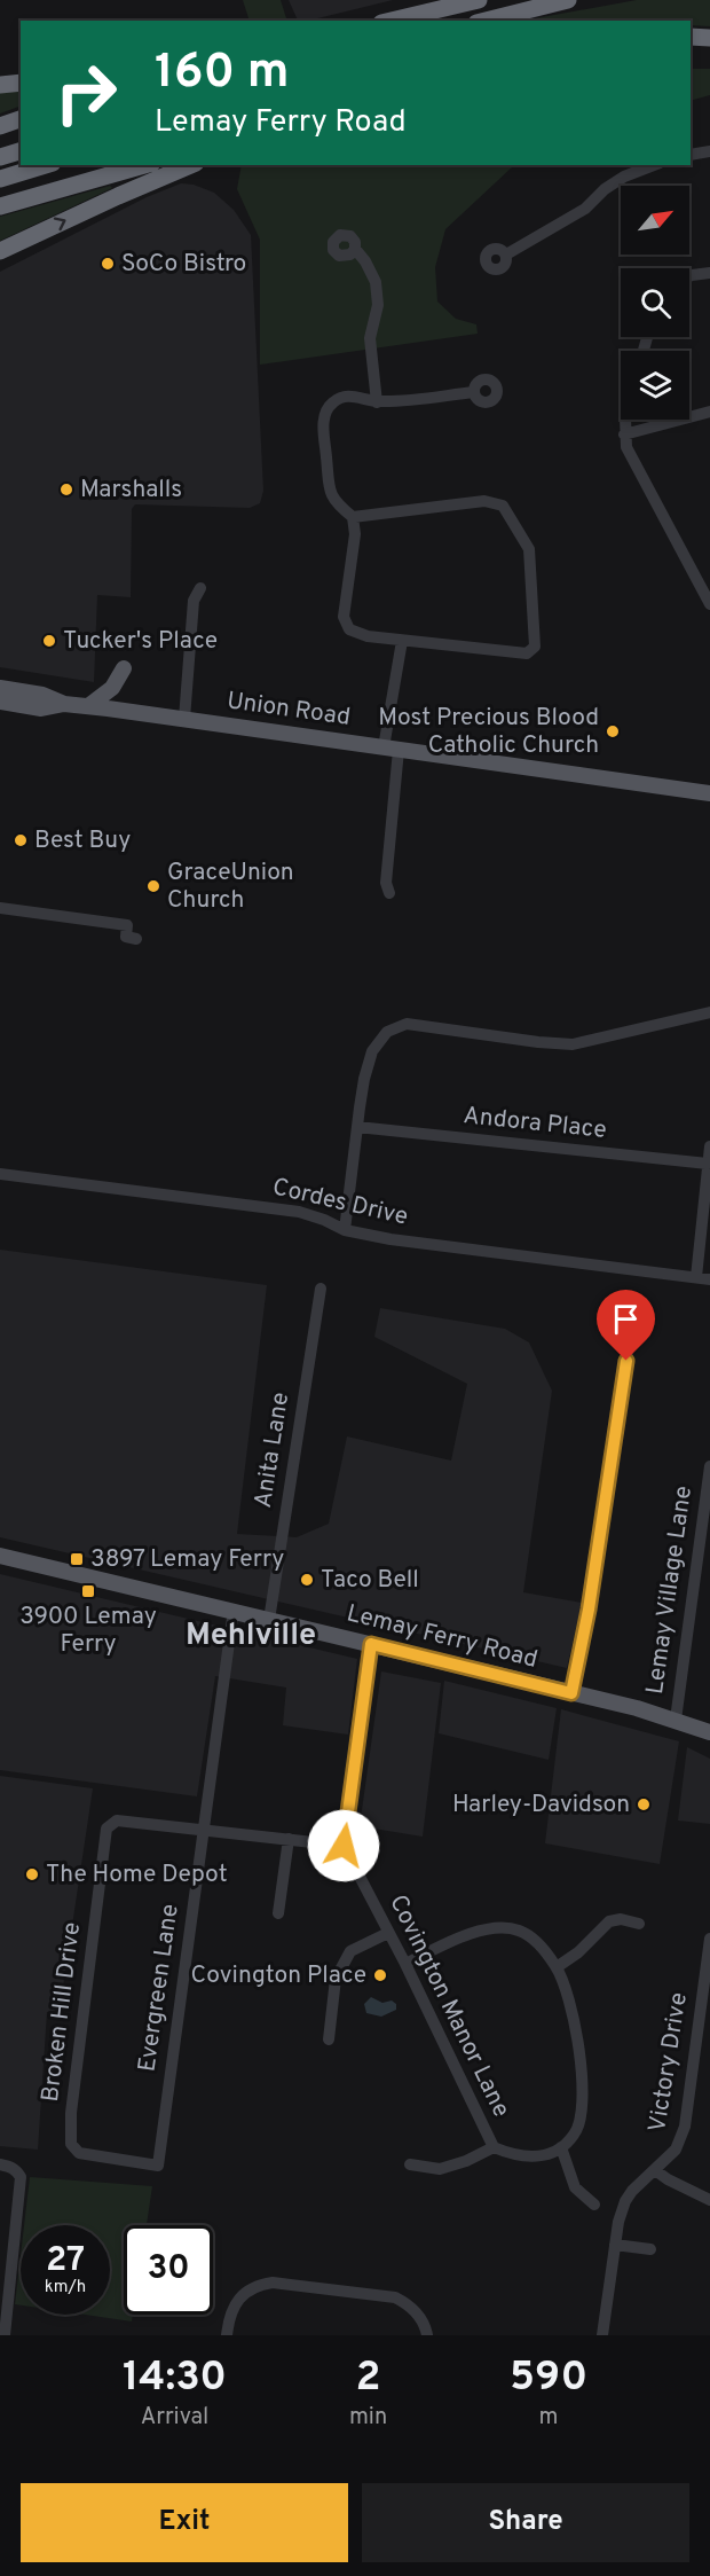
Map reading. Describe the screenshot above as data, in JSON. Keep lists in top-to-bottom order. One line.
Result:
{"streets":{"main road":["Union Road","Lemay Ferry Road"],"street":["Andora Place","Cordes Drive","Anita Lane","Lemay Village Lane","Evergreen Lane","Covington Manor Lane","Broken Hill Drive","Victory Drive"]},"crossings":[["Anita Lane","Lemay Ferry Road"],["Lemay Village Lane","Lemay Ferry Road"],["Lemay Ferry Road","Evergreen Lane"],["Evergreen Lane","Broken Hill Drive"],["Covington Manor Lane","Broken Hill Drive"]],"districts":["Mehlville"],"places":{"other":["SoCo Bistro","Marshalls","Tucker's Place","Most Precious Blood Catholic Church","Best Buy","GraceUnion Church","Taco Bell","Harley-Davidson","The Home Depot","Covington Place"],"transit":["3897 Lemay Ferry","3900 Lemay Ferry"]},"north":"top right","page":{"turn":["160 m","Lemay Ferry Road"],"speed":"27 km/h","limit":"30","eta":["14:30","Arrival","2","min","590","m"],"buttons":["Exit","Share"]}}
